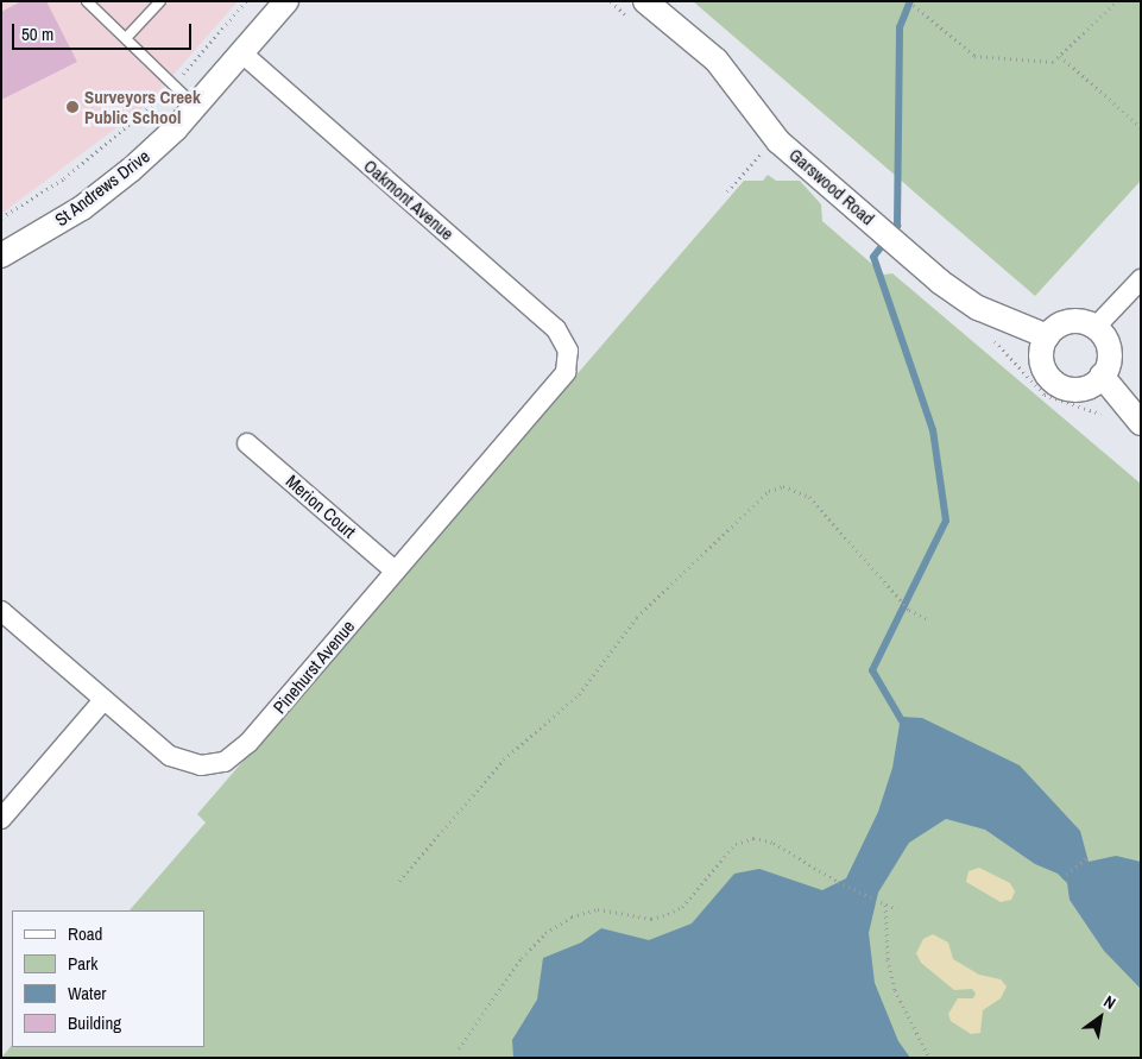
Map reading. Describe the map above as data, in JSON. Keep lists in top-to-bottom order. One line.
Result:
{"streets":{"street":["Garswood Road","St Andrews Drive","Oakmont Avenue","Merion Court","Pinehurst Avenue"]},"crossings":[["St Andrews Drive","Oakmont Avenue"],["Oakmont Avenue","Pinehurst Avenue"],["Merion Court","Pinehurst Avenue"]],"places":["Surveyors Creek Public School"],"legend":["Road","Park","Water","Building"],"scale_bar":"50 m","north":"top right"}
